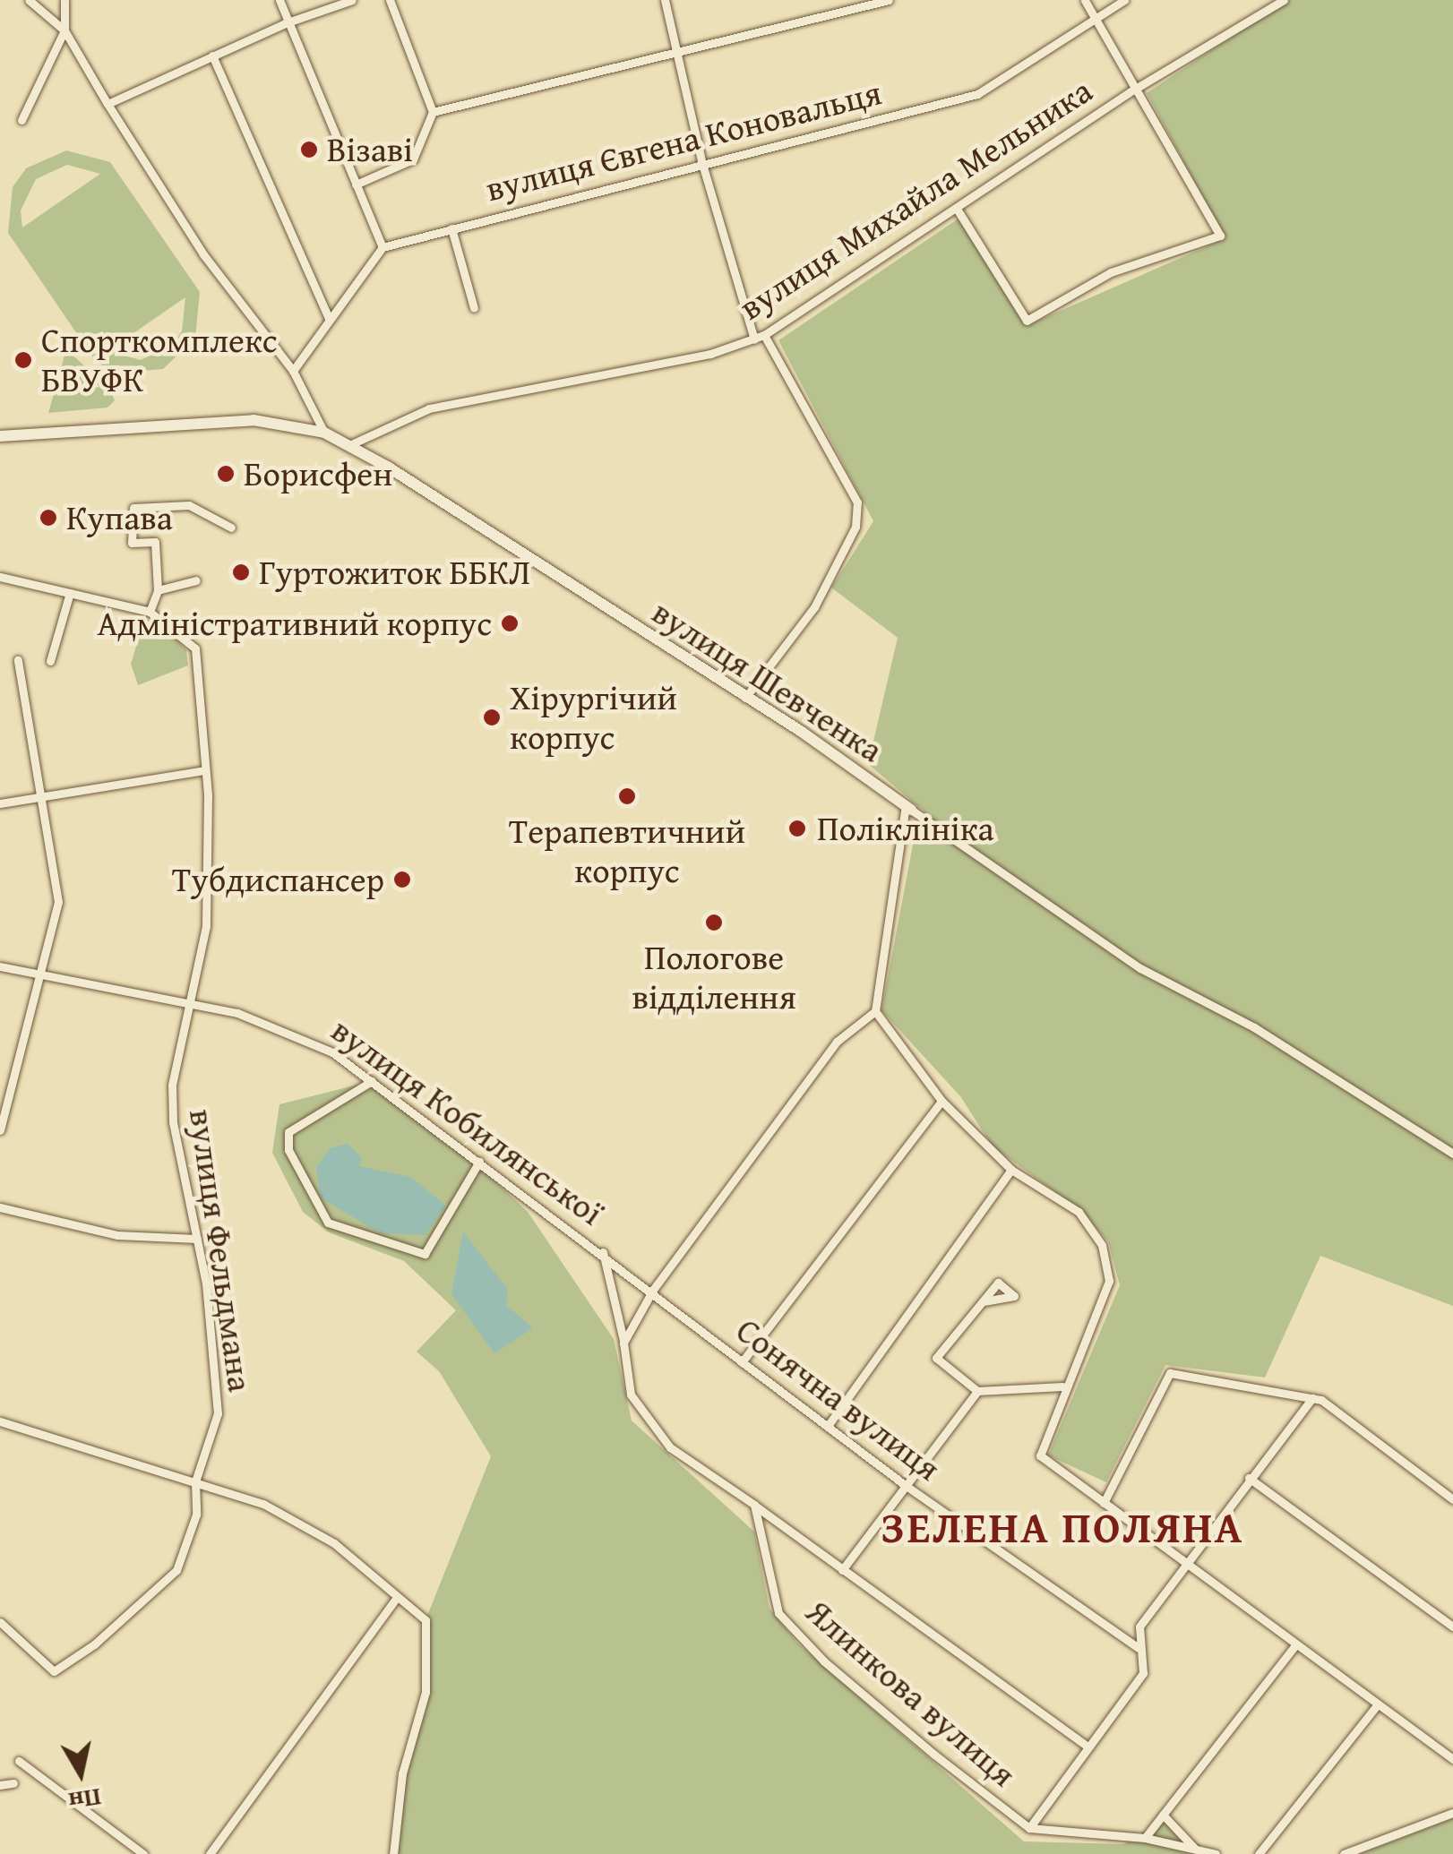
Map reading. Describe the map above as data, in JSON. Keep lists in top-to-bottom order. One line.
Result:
{"streets":{"street":["вулиця Євгена Коновальця","вулиця Михайла Мельника","вулиця Шевченка","вулиця Кобилянської","вулиця Фельдмана","Сонячна вулиця","Ялинкова вулиця"]},"crossings":[["вулиця Михайла Мельника","вулиця Шевченка"],["вулиця Кобилянської","вулиця Фельдмана"],["вулиця Кобилянської","Сонячна вулиця"]],"districts":["ЗЕЛЕНА ПОЛЯНА"],"places":["Візаві","Спорткомплекс БВУФК","Борисфен","Купава","Гуртожиток ББКЛ","Адміністративний корпус","Хірургічий корпус","Терапевтичний корпус","Поліклініка","Тубдиспансер","Пологове відділення"],"north":"bottom"}
